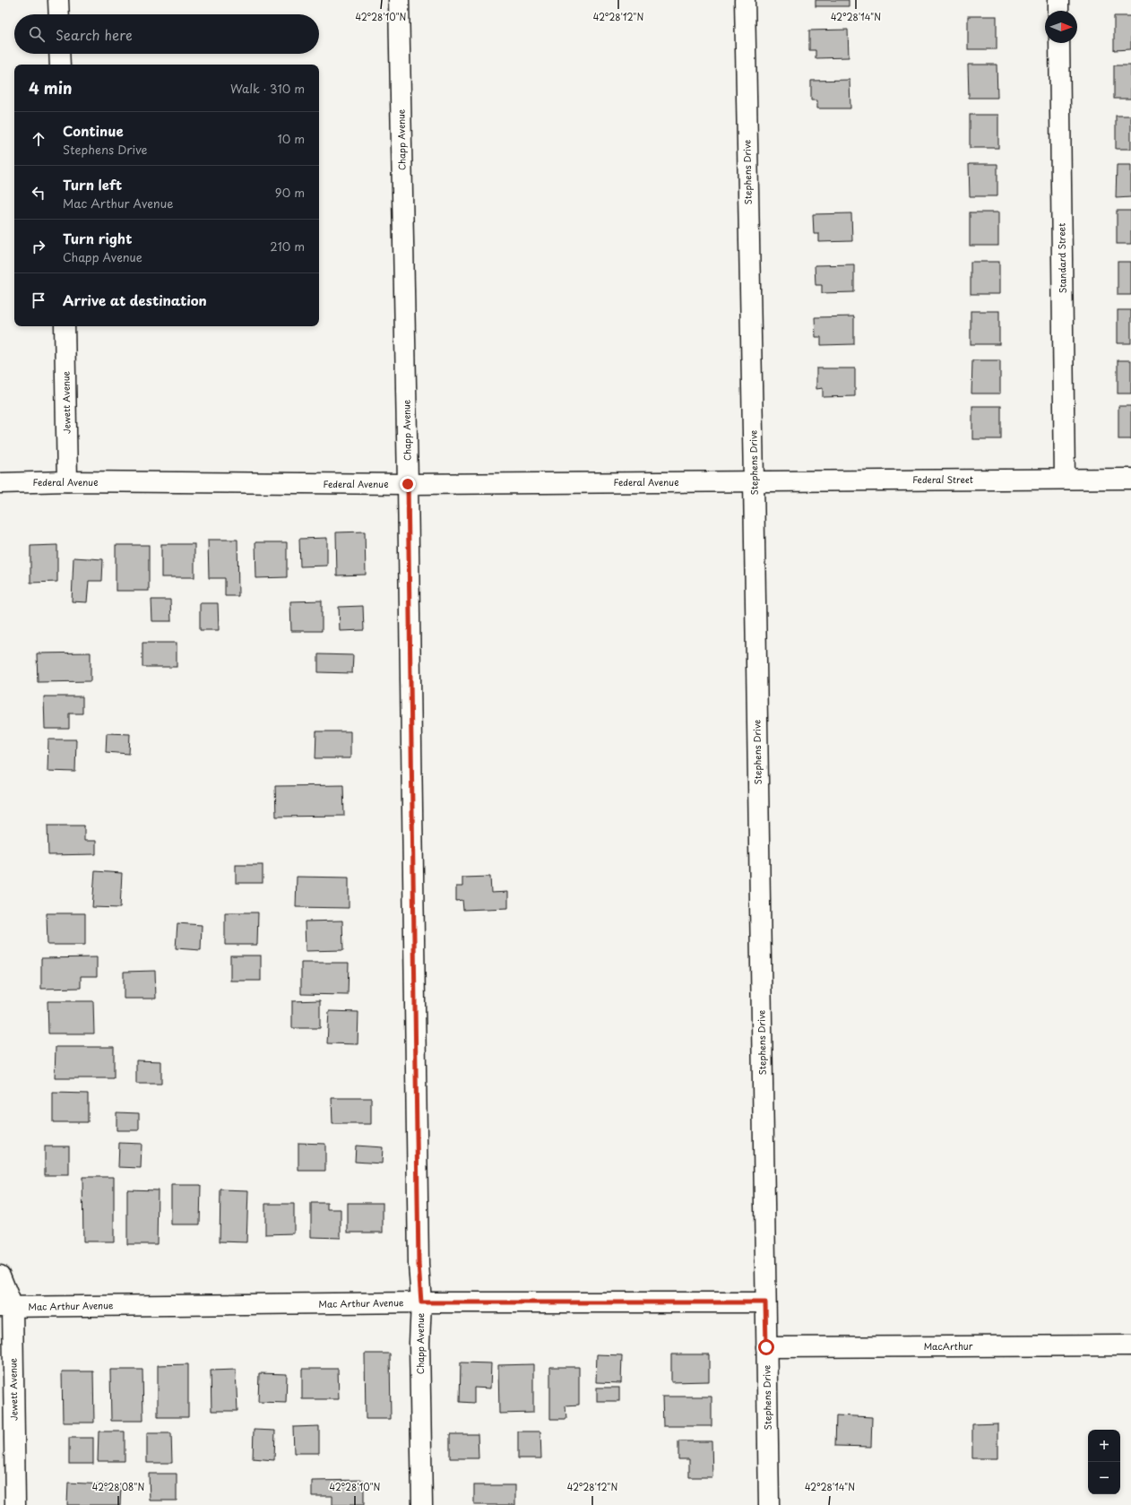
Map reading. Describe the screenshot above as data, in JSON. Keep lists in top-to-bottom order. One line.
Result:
{"streets":{"street":["Chapp Avenue","Stephens Drive","Standard Street","Jewett Avenue","Federal Street","Federal Avenue","Mac Arthur Avenue","MacArthur"]},"crossings":[["Chapp Avenue","Federal Avenue"],["Chapp Avenue","Mac Arthur Avenue"],["Stephens Drive","Federal Street"],["Stephens Drive","Federal Avenue"],["Stephens Drive","Mac Arthur Avenue"],["Stephens Drive","MacArthur"],["Standard Street","Federal Street"],["Jewett Avenue","Federal Avenue"],["Jewett Avenue","Mac Arthur Avenue"],["Federal Street","Federal Avenue"]],"north":"right","page":{"search":"Search here","heading":["4 min","Walk · 310 m"],"list":[["Continue","Stephens Drive","10 m"],["Turn left","Mac Arthur Avenue","90 m"],["Turn right","Chapp Avenue","210 m"],"Arrive at destination"],"map_buttons":["+","−"]},"coordinates":["42°28'10\"N","42°28'12\"N","42°28'14\"N","42°28'08\"N"]}
